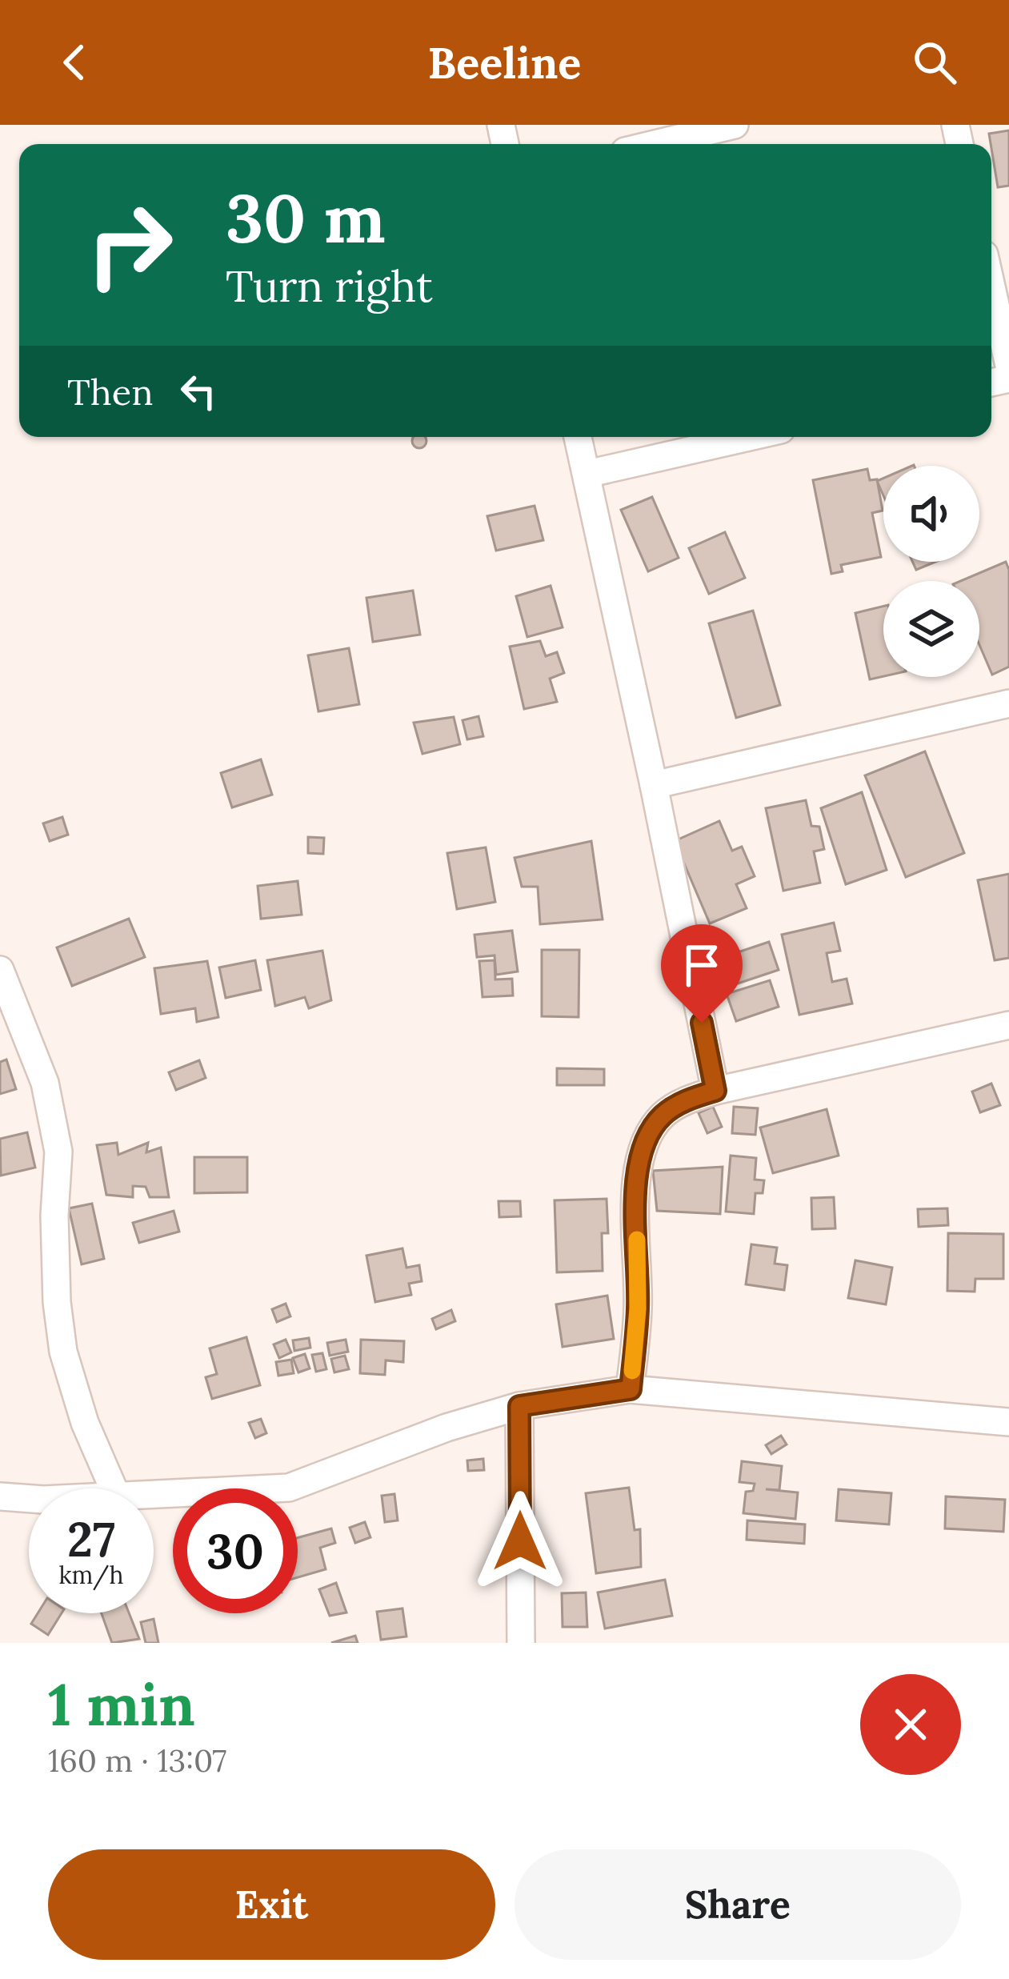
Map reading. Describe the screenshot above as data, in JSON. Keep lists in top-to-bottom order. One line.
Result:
{"page":{"header":"Beeline","turn":["30 m","Turn right"],"then":"Then","speed":"27 km/h","limit":"30","heading":["1 min","160 m · 13:07"],"buttons":["Exit","Share"]}}
